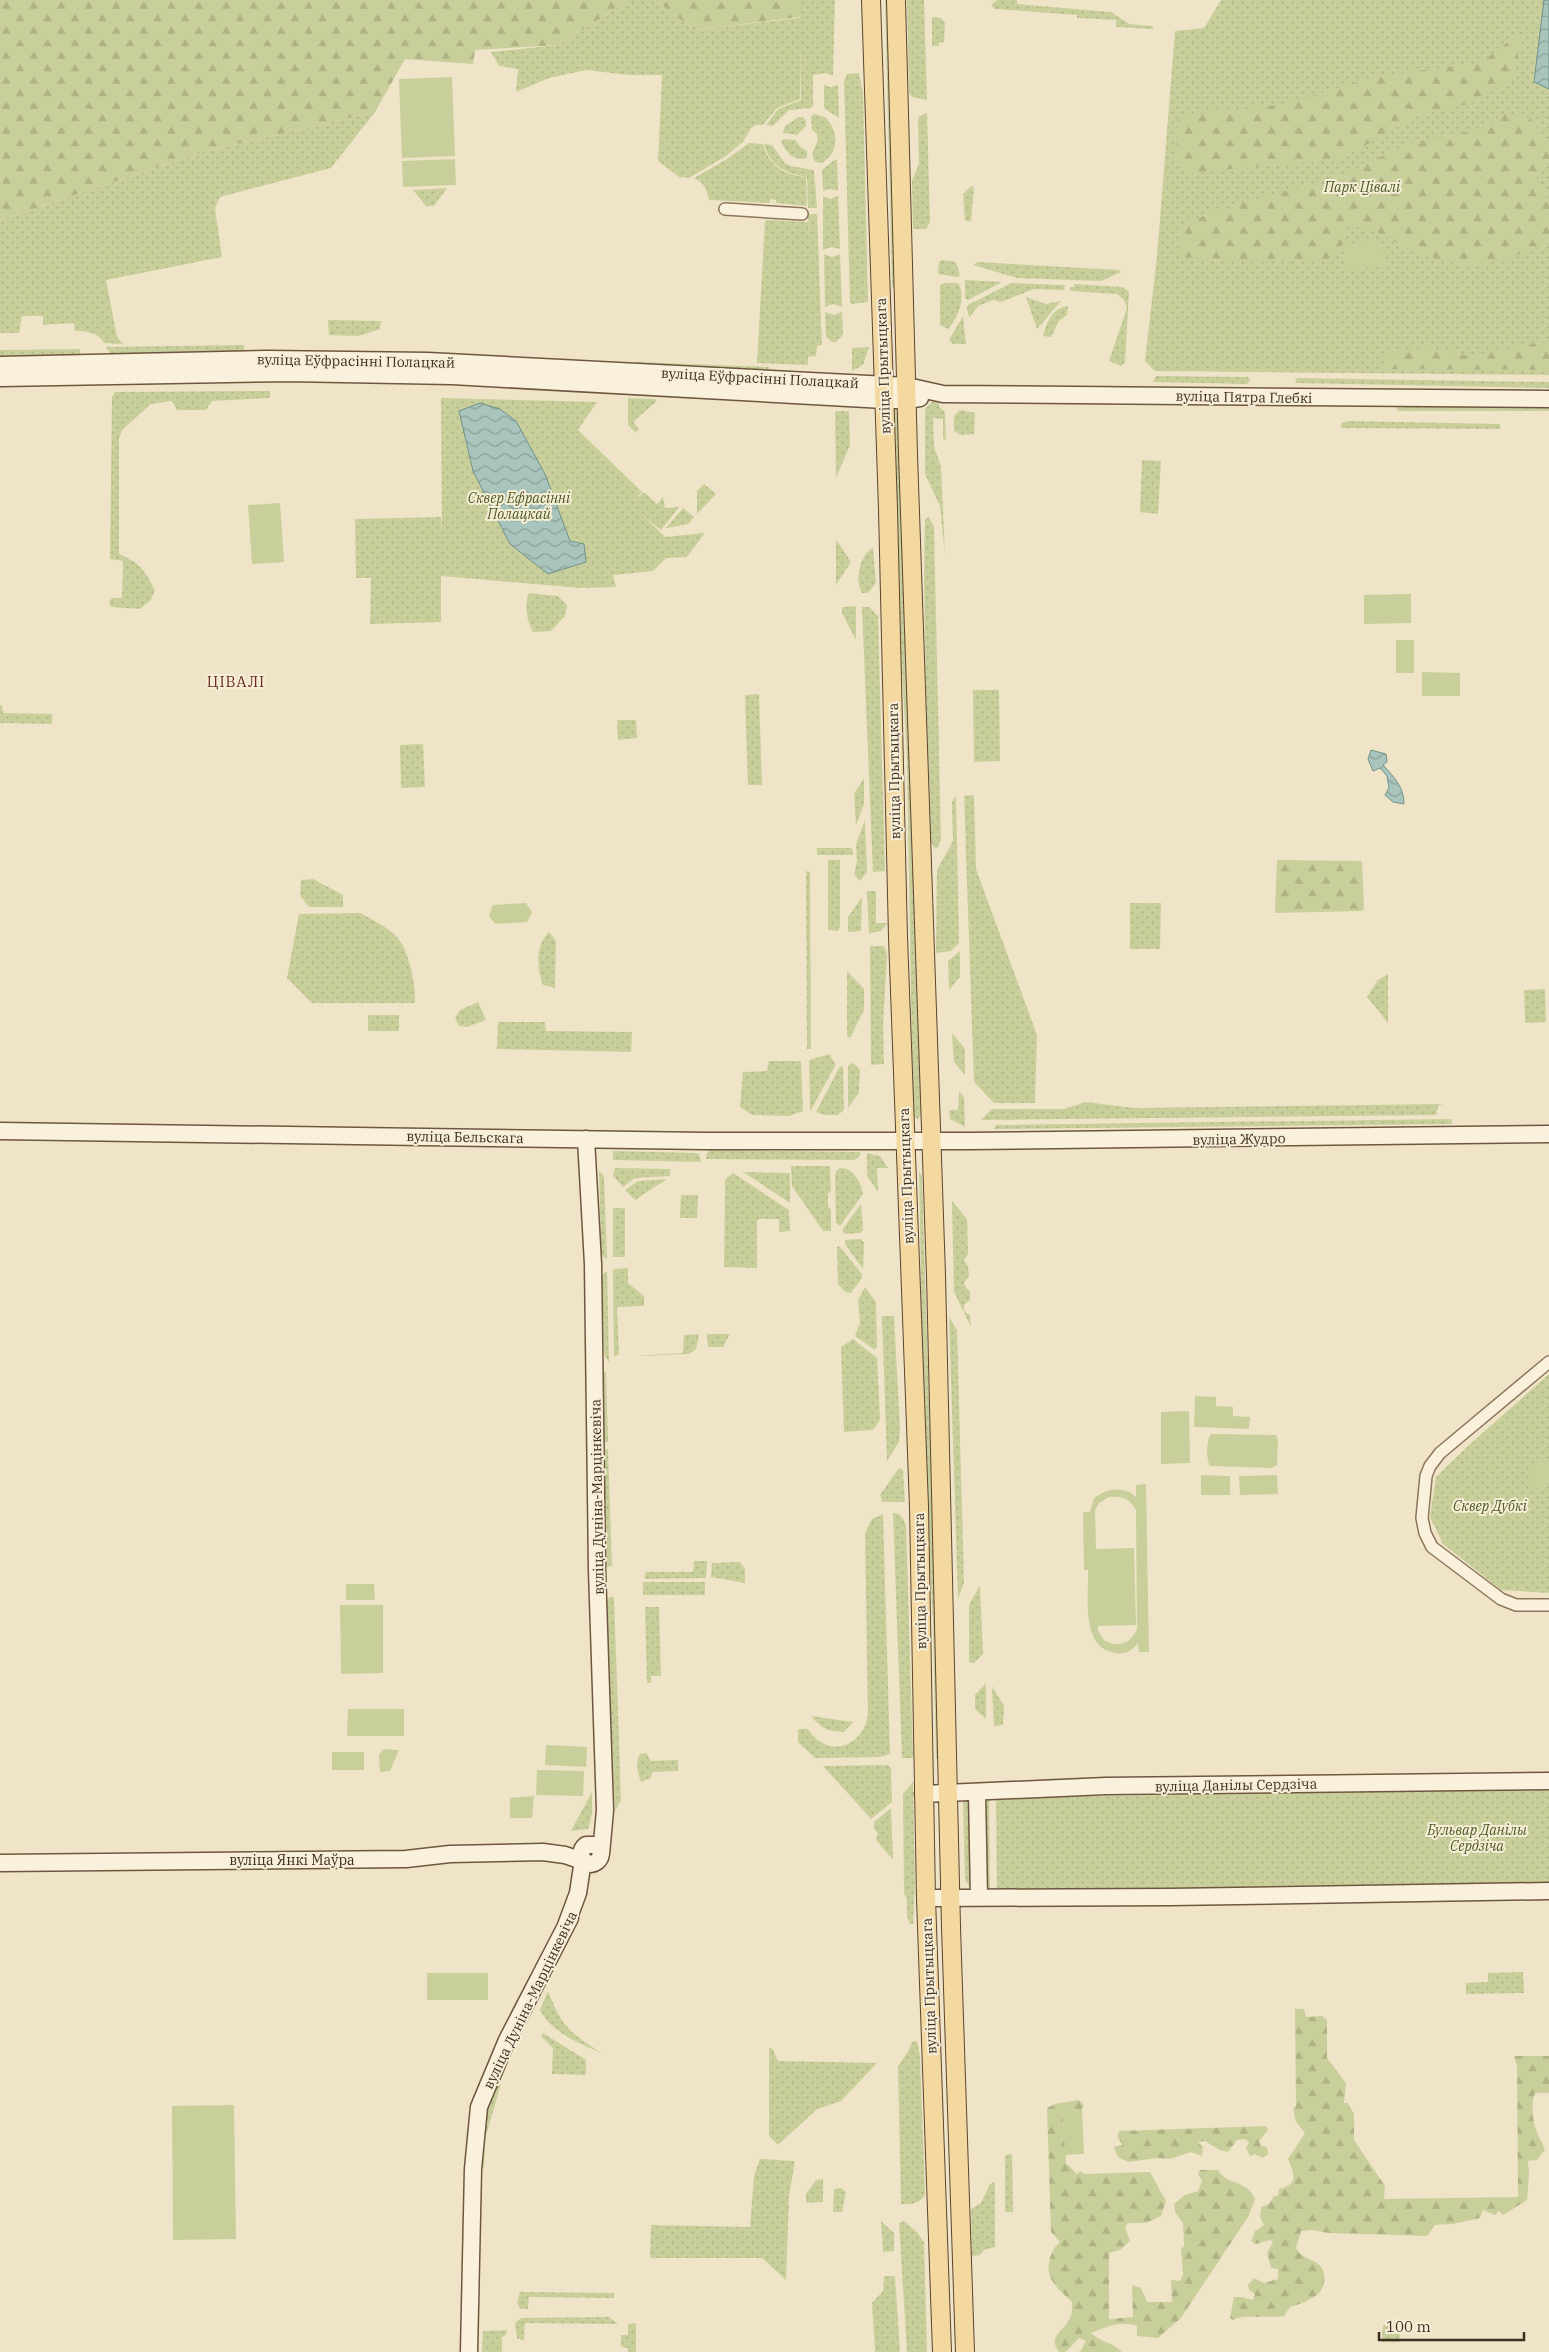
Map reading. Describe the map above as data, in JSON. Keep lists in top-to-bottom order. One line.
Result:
{"streets":{"main road":["вуліца Еўфрасінні Полацкай","вуліца Прытыцкага","вуліца Пятра Глебкі","вуліца Бельскага","вуліца Жудро","вуліца Дуніна-Марцінкевіча","вуліца Данілы Сердзіча","вуліца Янкі Маўра"]},"crossings":[["вуліца Еўфрасінні Полацкай","вуліца Прытыцкага"],["вуліца Еўфрасінні Полацкай","вуліца Пятра Глебкі"],["вуліца Прытыцкага","вуліца Бельскага"],["вуліца Прытыцкага","вуліца Жудро"],["вуліца Прытыцкага","вуліца Данілы Сердзіча"],["вуліца Бельскага","вуліца Жудро"],["вуліца Бельскага","вуліца Дуніна-Марцінкевіча"],["вуліца Дуніна-Марцінкевіча","вуліца Янкі Маўра"]],"districts":["ЦІВАЛІ"],"parks":["Парк Цівалі","Сквер Ефрасінні Полацкай","Сквер Дубкі","Бульвар Данілы Сердзіча"],"scale_bar":"100 m"}
